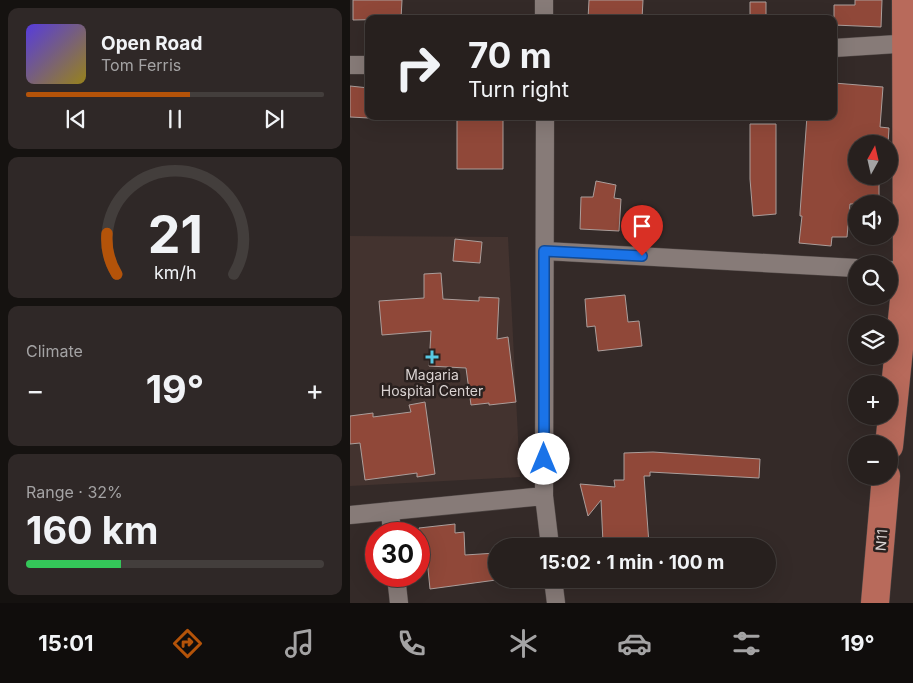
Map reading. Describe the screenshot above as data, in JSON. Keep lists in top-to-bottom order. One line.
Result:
{"streets":{"main road":["N11"]},"places":{"health":["Magaria Hospital Center"]},"north":"top","page":{"turn":["70 m","Turn right"],"song":["Open Road","Tom Ferris"],"map_buttons":["+","−"],"tile":["Climate",["Range · 32%","160 km"]],"heat":["−","19°","+"],"limit":"30","trip":"15:02 · 1 min · 100 m","tabs":["15:01","19°"],"gauge":["21","km/h"]}}
